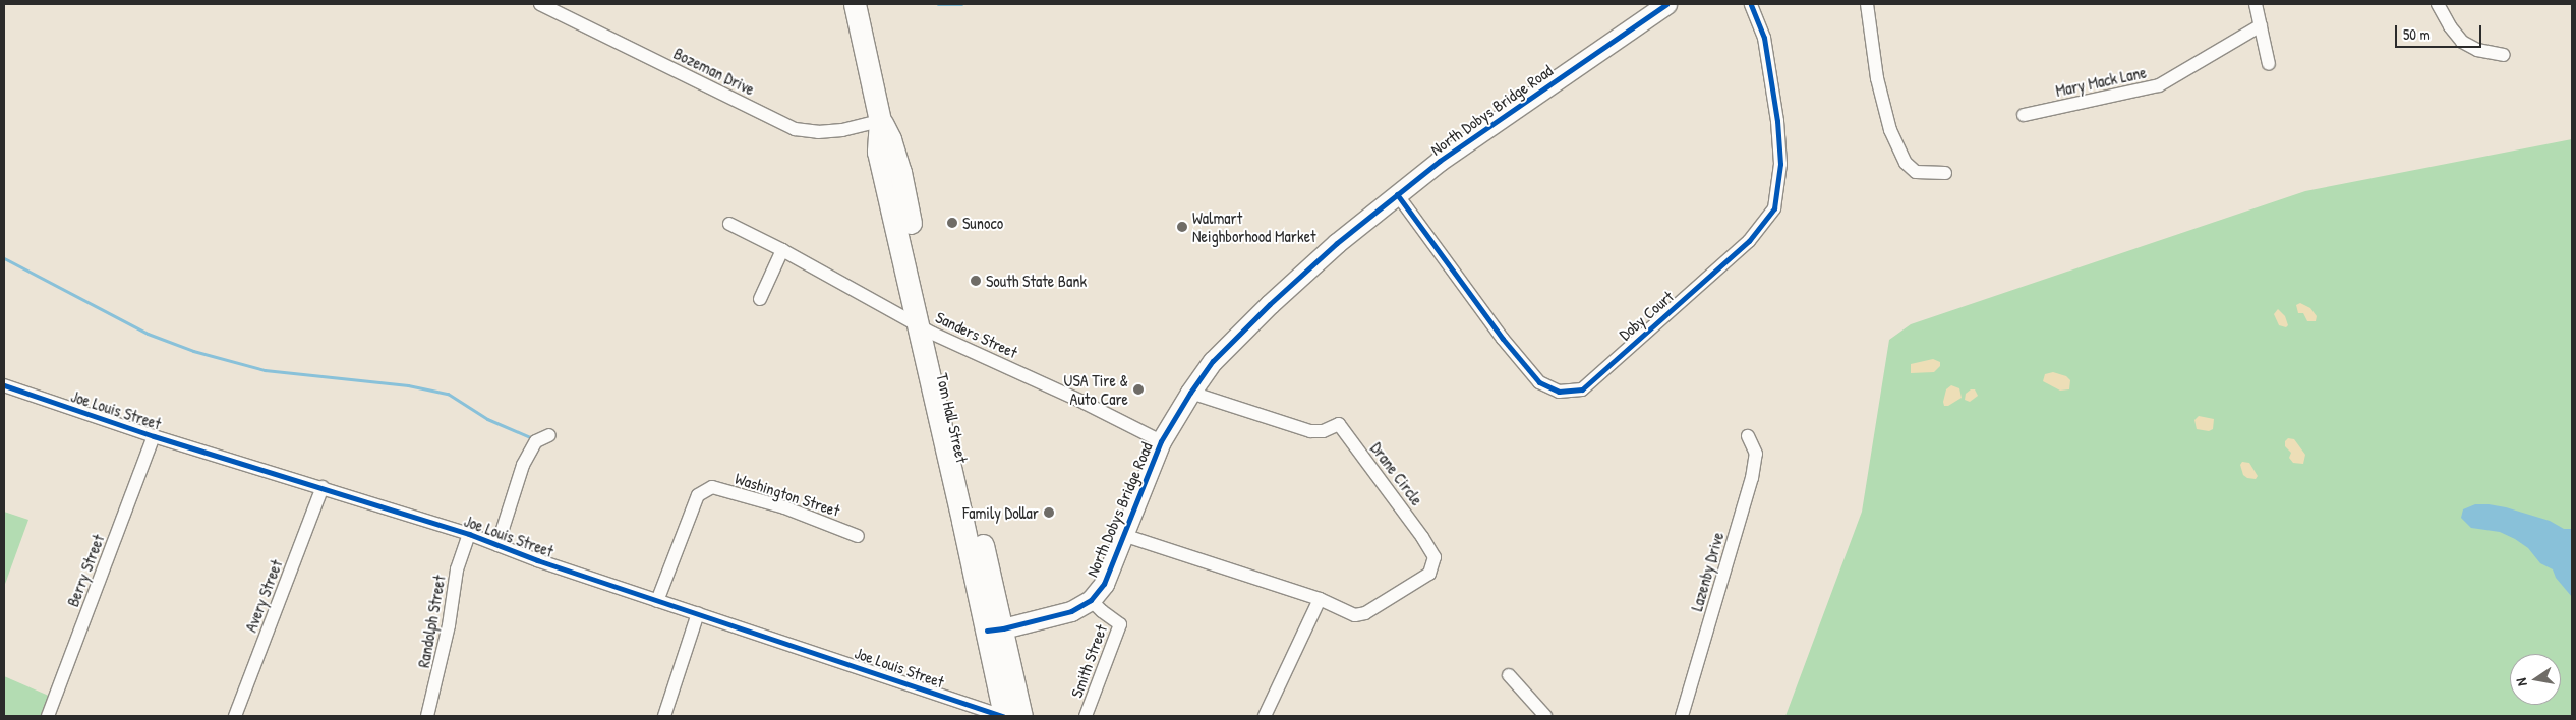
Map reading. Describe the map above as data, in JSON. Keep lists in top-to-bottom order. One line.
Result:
{"streets":{"main road":["Tom Hall Street"],"street":["Bozeman Drive","Mary Mack Lane","North Dobys Bridge Road","Doby Court","Sanders Street","Joe Louis Street","Drane Circle","Washington Street","Berry Street","Lazenby Drive","Avery Street","Randolph Street","Smith Street"]},"crossings":[["Bozeman Drive","Tom Hall Street"],["North Dobys Bridge Road","Doby Court"],["North Dobys Bridge Road","Sanders Street"],["North Dobys Bridge Road","Tom Hall Street"],["North Dobys Bridge Road","Drane Circle"],["North Dobys Bridge Road","Smith Street"],["Sanders Street","Tom Hall Street"],["Joe Louis Street","Tom Hall Street"],["Joe Louis Street","Washington Street"],["Joe Louis Street","Berry Street"],["Joe Louis Street","Avery Street"],["Joe Louis Street","Randolph Street"]],"places":["Sunoco","Walmart Neighborhood Market","South State Bank","USA Tire & Auto Care","Family Dollar"],"scale_bar":"50 m","north":"left"}
